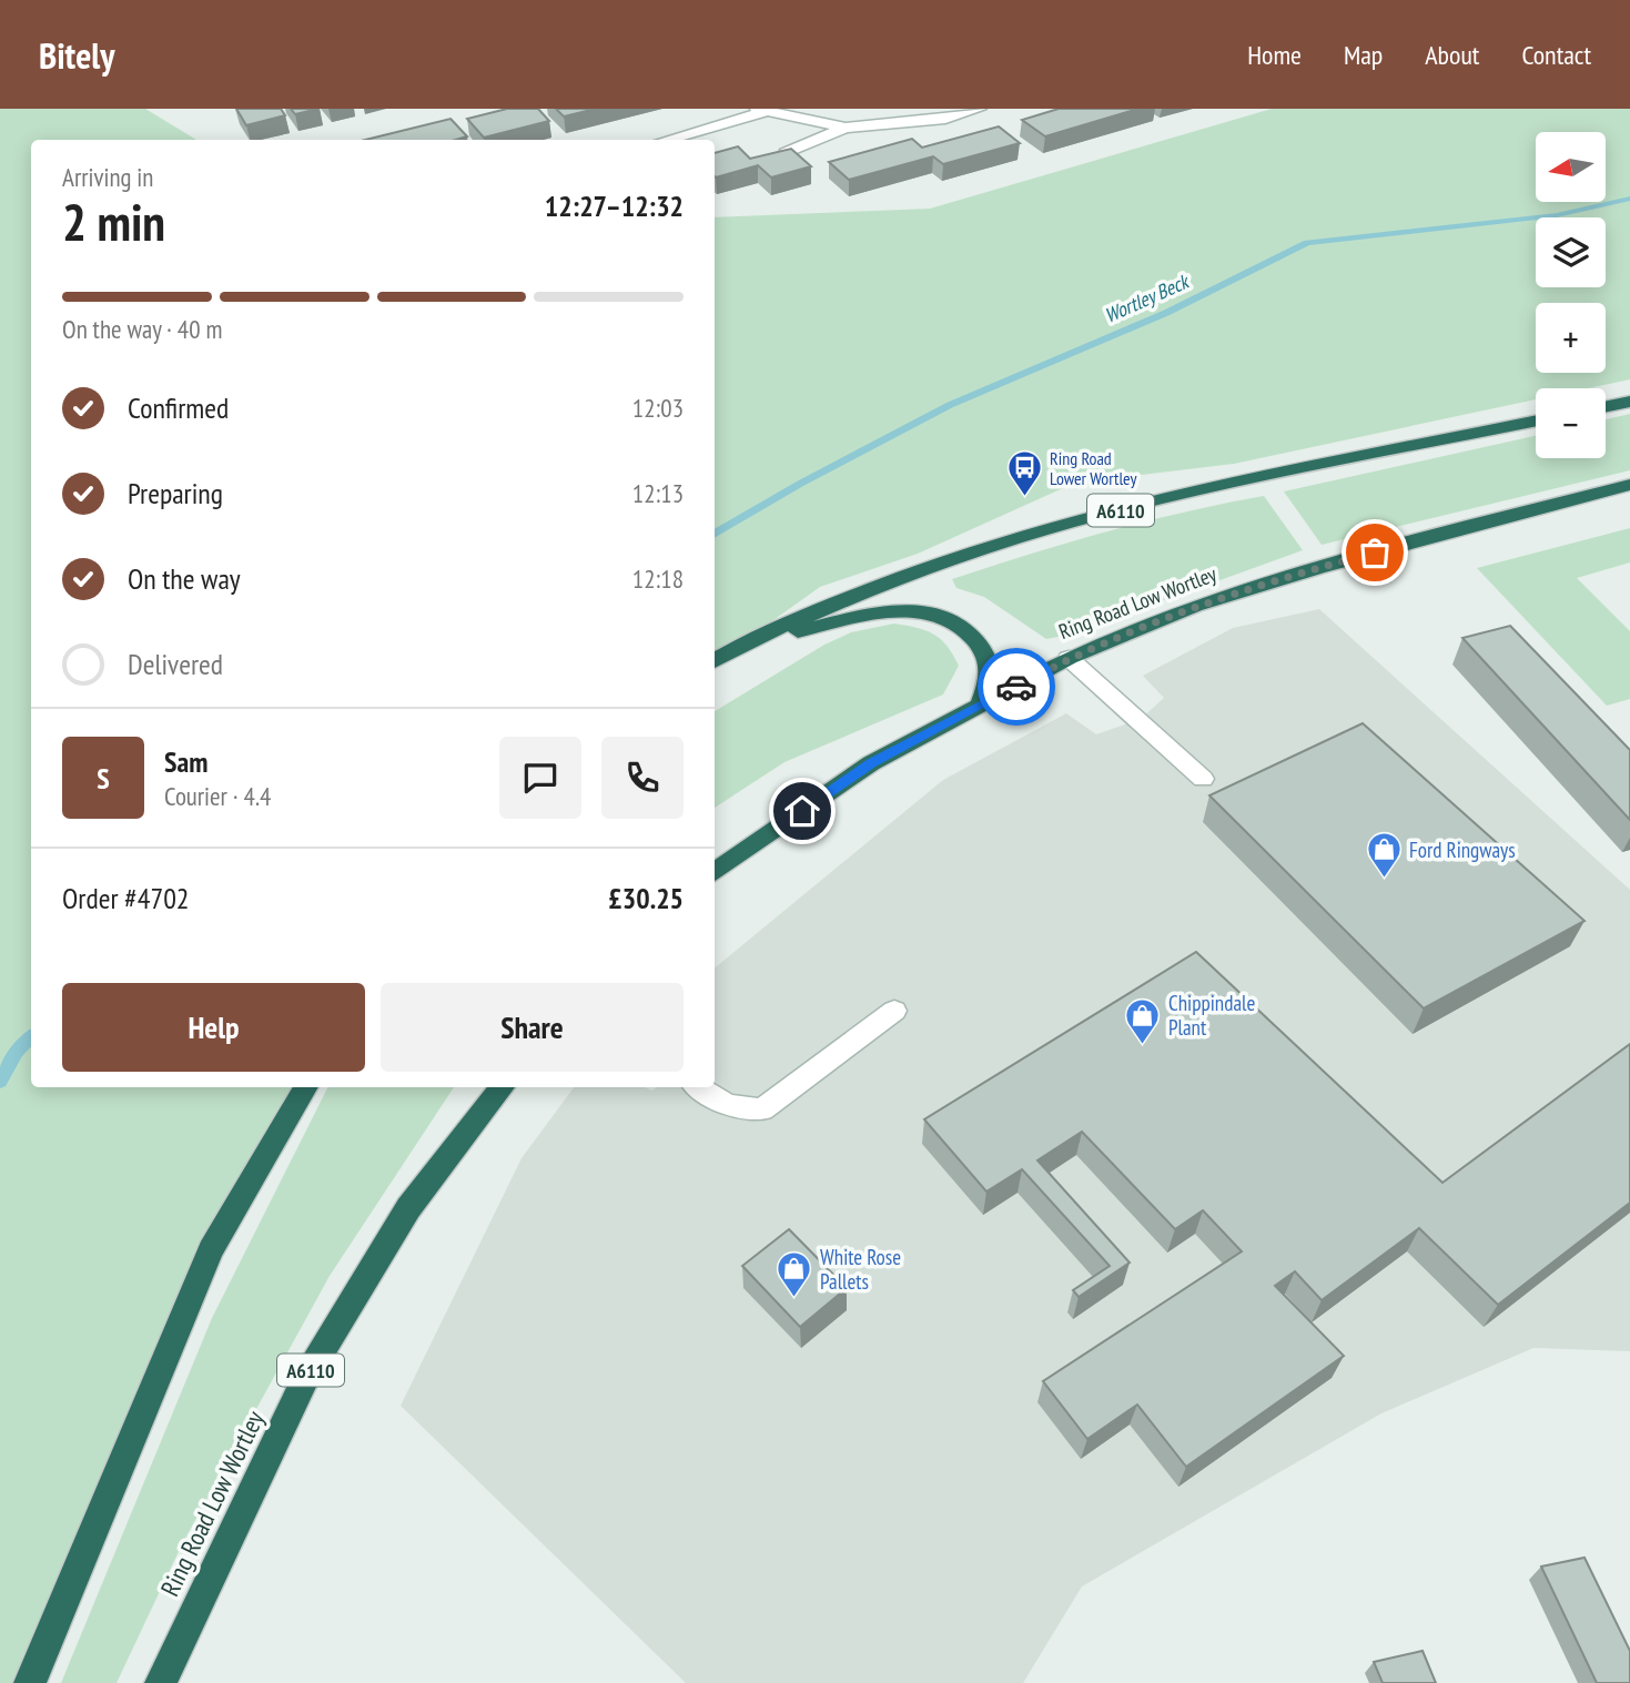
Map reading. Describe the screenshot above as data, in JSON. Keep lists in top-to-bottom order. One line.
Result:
{"streets":{"highway":["A6110","Ring Road Low Wortley"]},"water":["Wortley Beck"],"places":{"bus stop":["Ring Road Lower Wortley"],"shop":["Ford Ringways","Chippindale Plant","White Rose Pallets"]},"north":"left","page":{"header":"Bitely","nav":["Home","Map","About","Contact"],"map_buttons":["+","−"],"heading":["2 min","Arriving in","12:27–12:32"],"panel":["Sam","Courier · 4.4","Order #4702","£30.25"],"bar":"On the way · 40 m","list":[["Confirmed","12:03"],["Preparing","12:13"],["On the way","12:18"],"Delivered"],"round":"S","buttons":["Help","Share"]}}
